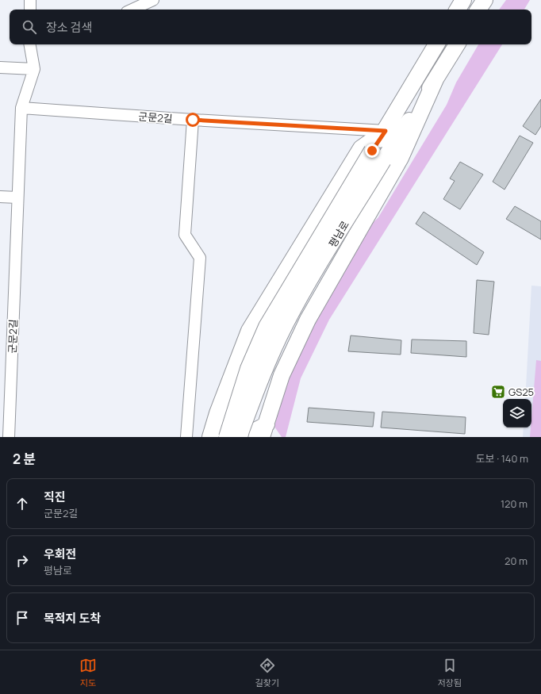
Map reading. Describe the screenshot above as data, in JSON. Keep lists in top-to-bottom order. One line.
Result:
{"streets":{"main road":["평남로"],"street":["군문2길"]},"crossings":[["군문2길","평남로"]],"places":{"supermarket":["GS25"]},"page":{"search":"장소 검색","heading":["2 분","도보 · 140 m"],"list":[["직진","군문2길","120 m"],["우회전","평남로","20 m"],"목적지 도착"],"nav":["지도","길찾기","저장됨"]}}
